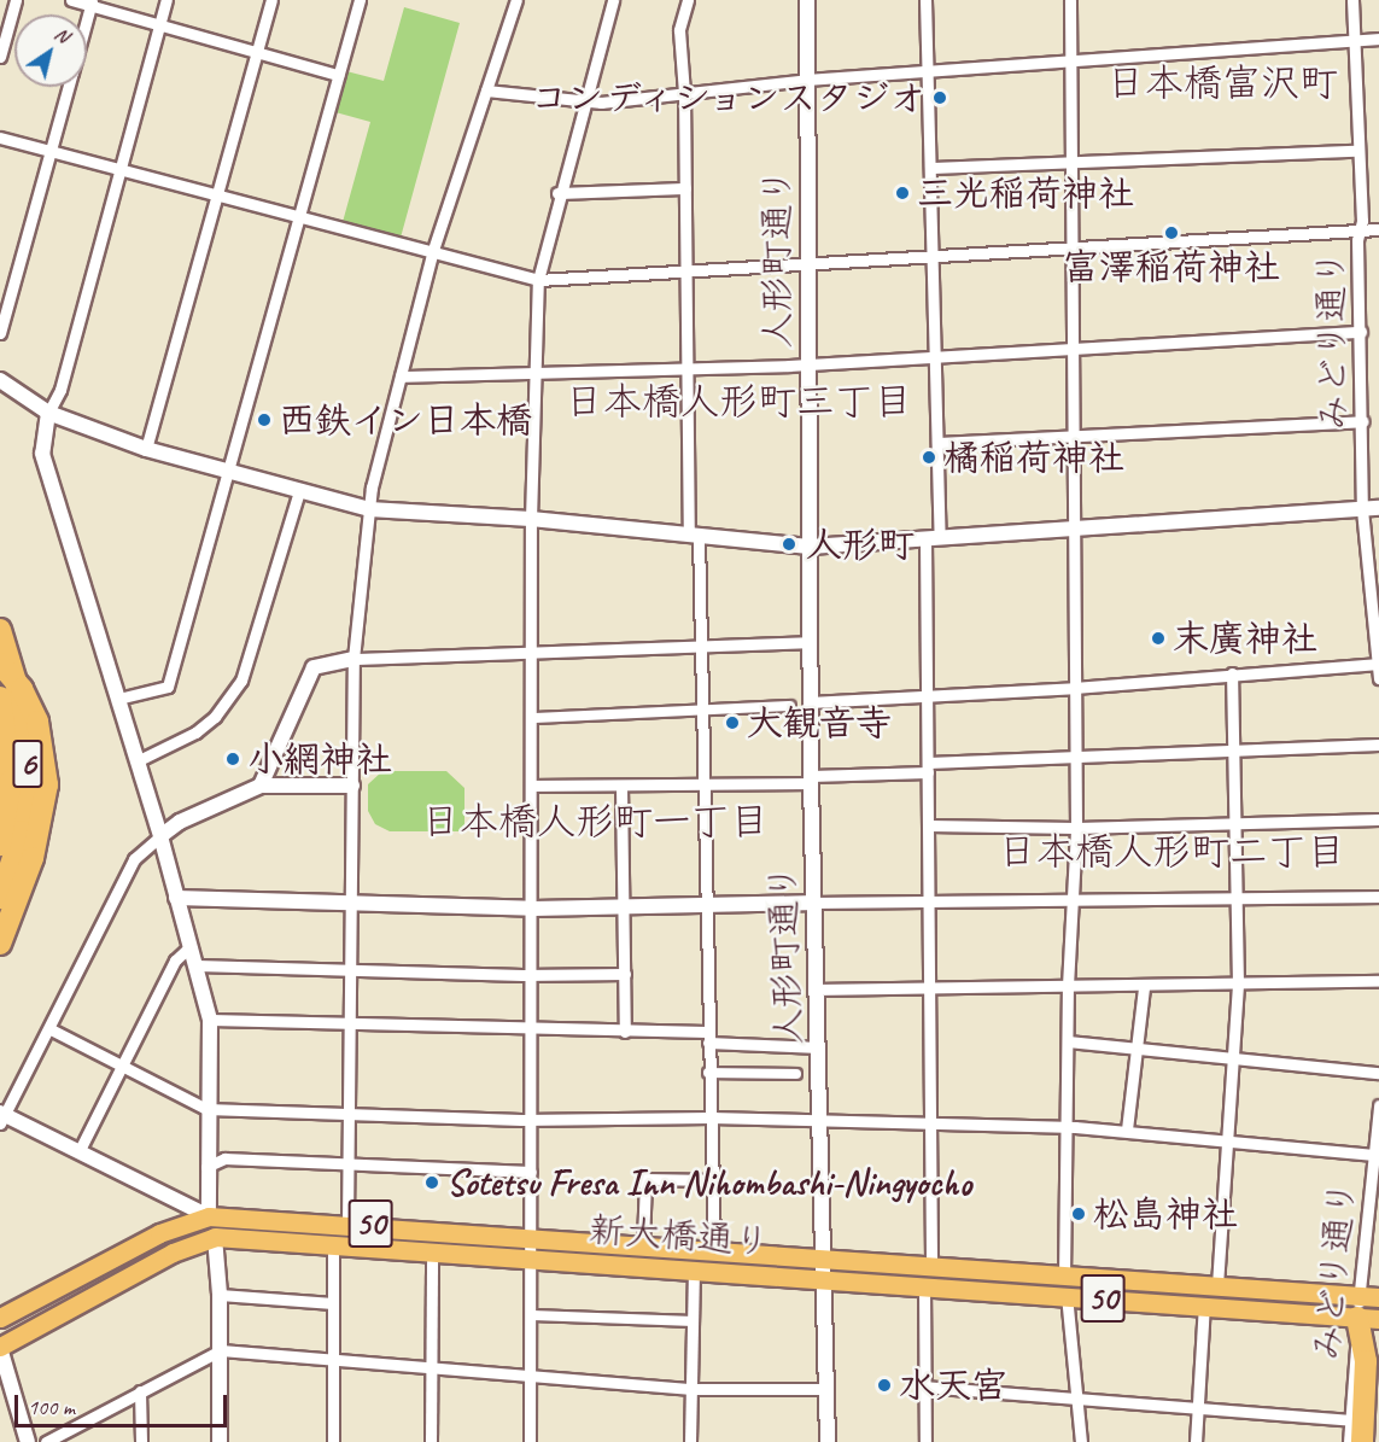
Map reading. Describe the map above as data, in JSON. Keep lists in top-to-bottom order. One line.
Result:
{"streets":{"highway":["6"],"main road":["50","新大橋通り"],"street":["人形町通り","みどり通り"]},"crossings":[["人形町通り","新大橋通り"],["みどり通り","新大橋通り"]],"districts":["日本橋富沢町","日本橋人形町三丁目","日本橋人形町一丁目","日本橋人形町二丁目"],"places":["コンディションスタジオ","三光稲荷神社","富澤稲荷神社","西鉄イン日本橋","橘稲荷神社","人形町","末廣神社","大観音寺","小網神社","Sotetsu Fresa Inn Nihombashi-Ningyocho","松島神社","水天宮"],"scale_bar":"100 m","north":"top right"}
